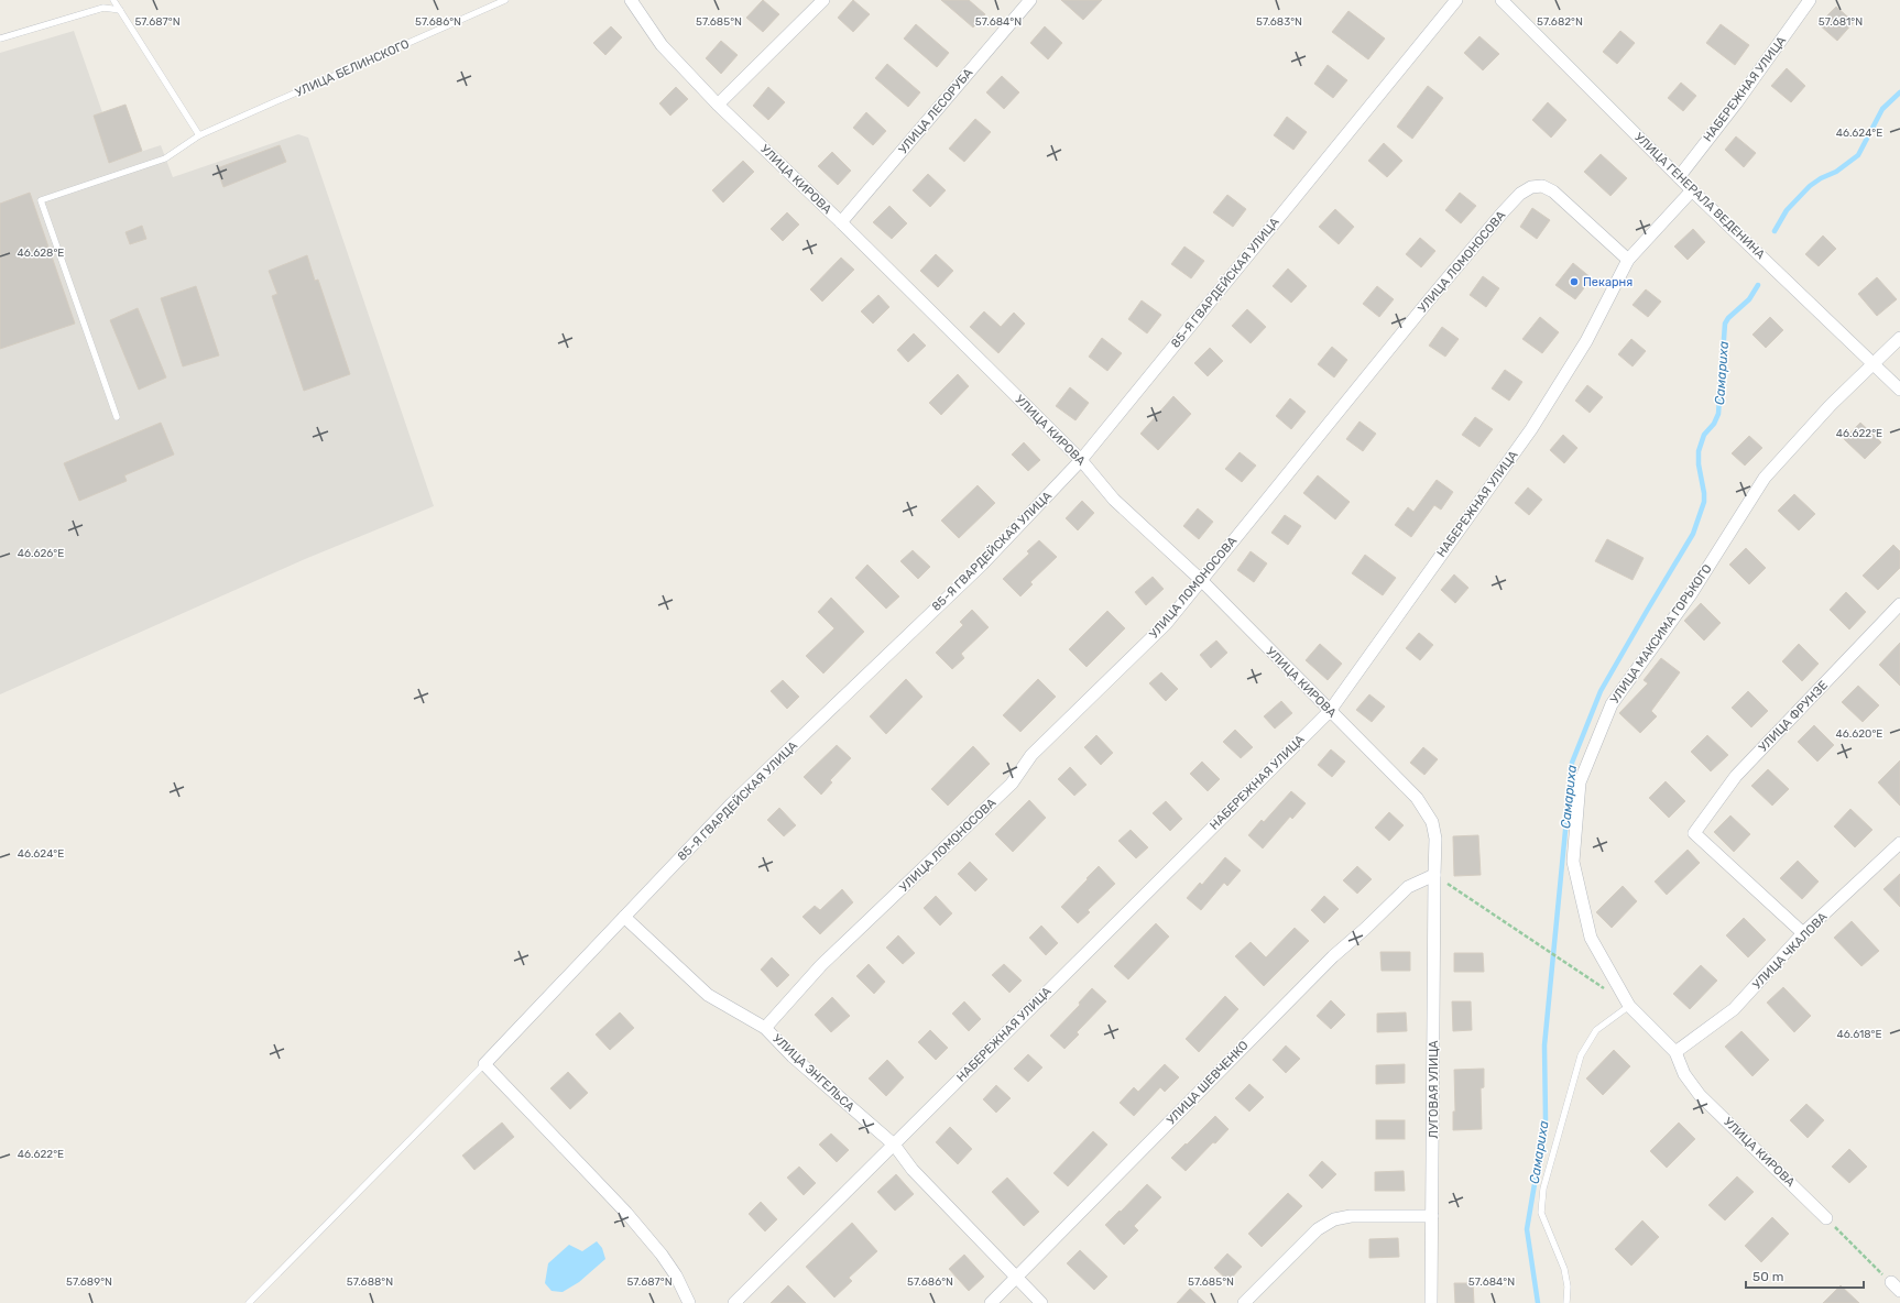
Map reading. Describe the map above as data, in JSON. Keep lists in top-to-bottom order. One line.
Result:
{"streets":{"street":["НАБЕРЕЖНАЯ УЛИЦА","УЛИЦА ЛЕСОРУБА","УЛИЦА КИРОВА","УЛИЦА ГЕНЕРАЛА ВЕДЕНИНА","УЛИЦА ЛОМОНОСОВА","85-Я ГВАРДЕЙСКАЯ УЛИЦА","УЛИЦА МАКСИМА ГОРЬКОГО","УЛИЦА ФРУНЗЕ","УЛИЦА ЧКАЛОВА","УЛИЦА ЭНГЕЛЬСА","УЛИЦА ШЕВЧЕНКО","ЛУГОВАЯ УЛИЦА"],"lane":["УЛИЦА БЕЛИНСКОГО"]},"crossings":[["НАБЕРЕЖНАЯ УЛИЦА","УЛИЦА КИРОВА"],["НАБЕРЕЖНАЯ УЛИЦА","УЛИЦА ГЕНЕРАЛА ВЕДЕНИНА"],["НАБЕРЕЖНАЯ УЛИЦА","УЛИЦА ЛОМОНОСОВА"],["НАБЕРЕЖНАЯ УЛИЦА","УЛИЦА ЭНГЕЛЬСА"],["УЛИЦА ЛЕСОРУБА","УЛИЦА КИРОВА"],["УЛИЦА КИРОВА","УЛИЦА ЛОМОНОСОВА"],["УЛИЦА КИРОВА","85-Я ГВАРДЕЙСКАЯ УЛИЦА"],["УЛИЦА КИРОВА","УЛИЦА МАКСИМА ГОРЬКОГО"],["УЛИЦА КИРОВА","УЛИЦА ЧКАЛОВА"],["УЛИЦА КИРОВА","УЛИЦА ШЕВЧЕНКО"],["УЛИЦА КИРОВА","ЛУГОВАЯ УЛИЦА"],["УЛИЦА ГЕНЕРАЛА ВЕДЕНИНА","УЛИЦА МАКСИМА ГОРЬКОГО"],["УЛИЦА ЛОМОНОСОВА","УЛИЦА ЭНГЕЛЬСА"],["85-Я ГВАРДЕЙСКАЯ УЛИЦА","УЛИЦА ЭНГЕЛЬСА"],["УЛИЦА ФРУНЗЕ","УЛИЦА ЧКАЛОВА"],["УЛИЦА ЭНГЕЛЬСА","УЛИЦА ШЕВЧЕНКО"],["УЛИЦА ШЕВЧЕНКО","ЛУГОВАЯ УЛИЦА"]],"water":["Самариха"],"places":["Пекарня"],"scale_bar":"50 m","coordinates":["57.687°N","57.686°N","57.685°N","57.684°N","57.683°N","57.682°N","57.681°N","46.624°E","46.628°E","46.622°E","46.626°E","46.620°E","46.618°E","57.689°N","57.688°N"]}
